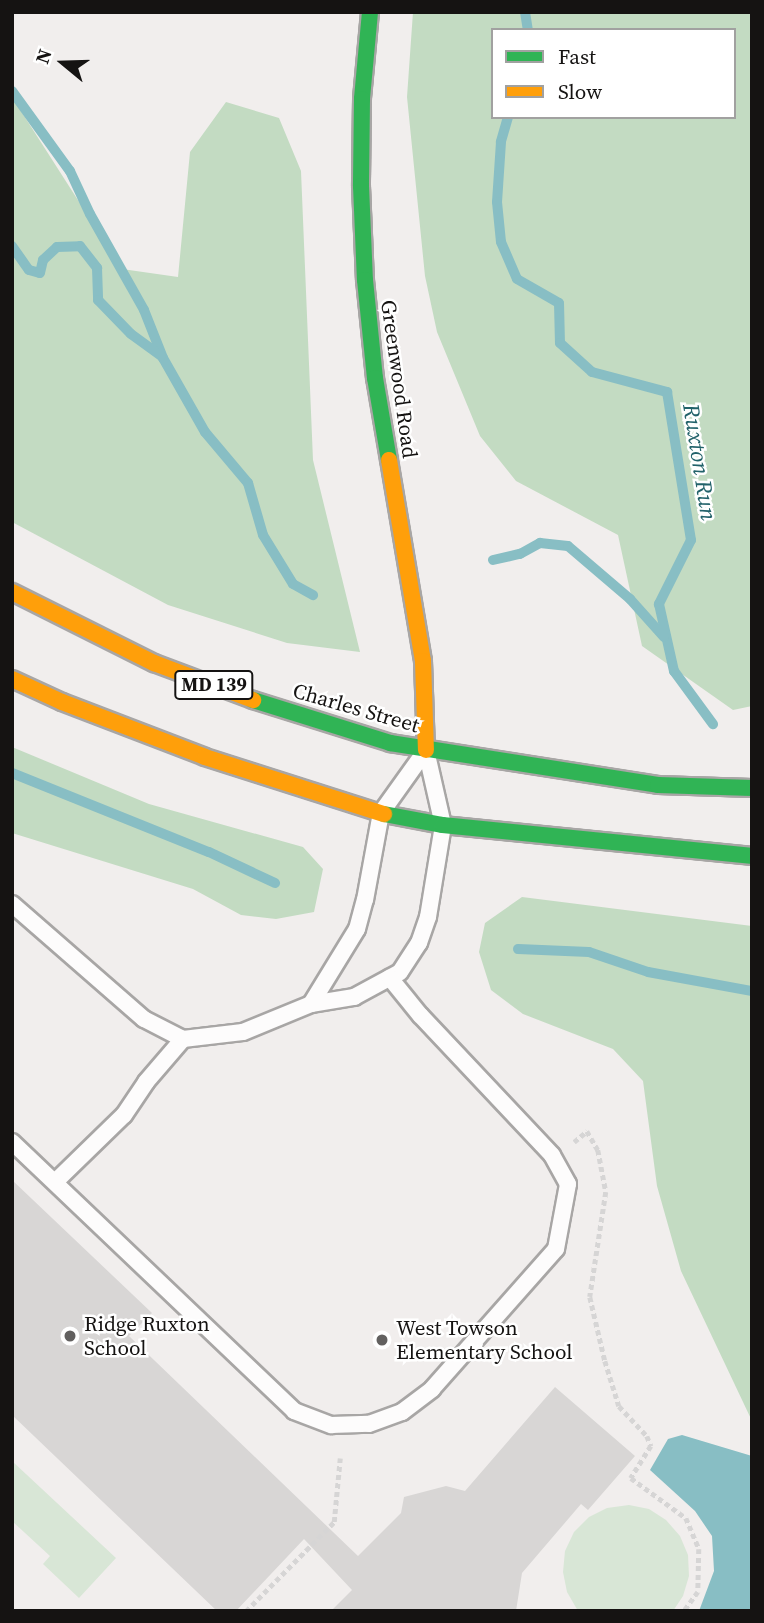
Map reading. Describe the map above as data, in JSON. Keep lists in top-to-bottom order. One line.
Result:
{"streets":{"main road":["Greenwood Road","MD 139","Charles Street"]},"crossings":[["Greenwood Road","Charles Street"]],"water":["Ruxton Run"],"places":["Ridge Ruxton School","West Towson Elementary School"],"legend":["Fast","Slow"],"north":"left"}
